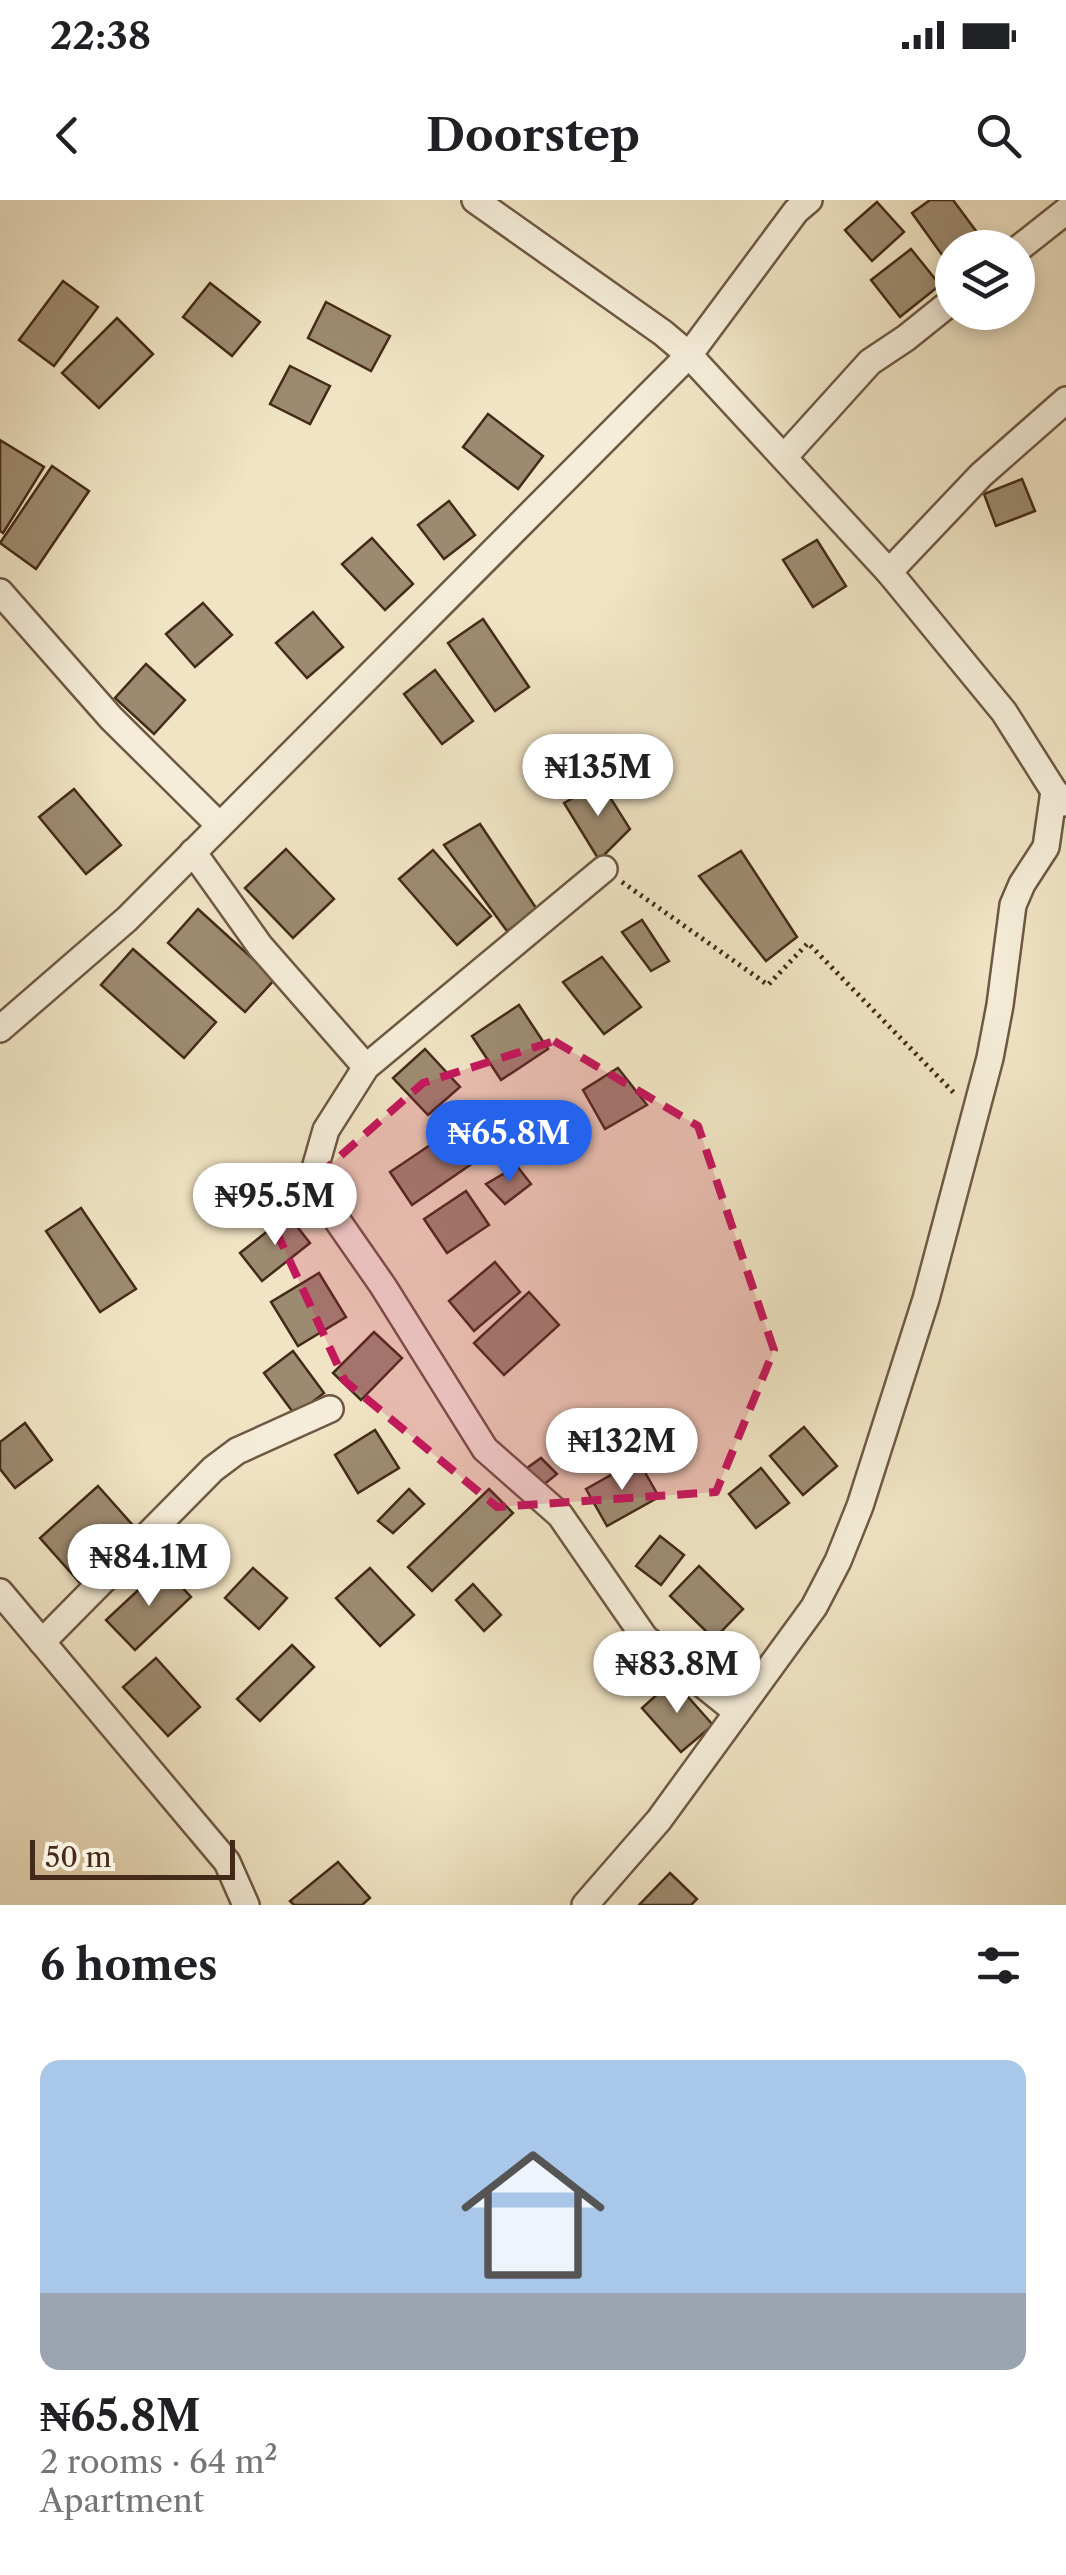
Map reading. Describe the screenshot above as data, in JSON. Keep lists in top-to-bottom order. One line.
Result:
{"scale_bar":"50 m","page":{"status":"22:38","header":"Doorstep","price":["₦135M","₦65.8M","₦95.5M","₦132M","₦84.1M","₦83.8M"],"scale":"50 m","heading":"6 homes","list":[{"name":"₦65.8M","note":"2 rooms · 64 m² · Apartment"}]}}
